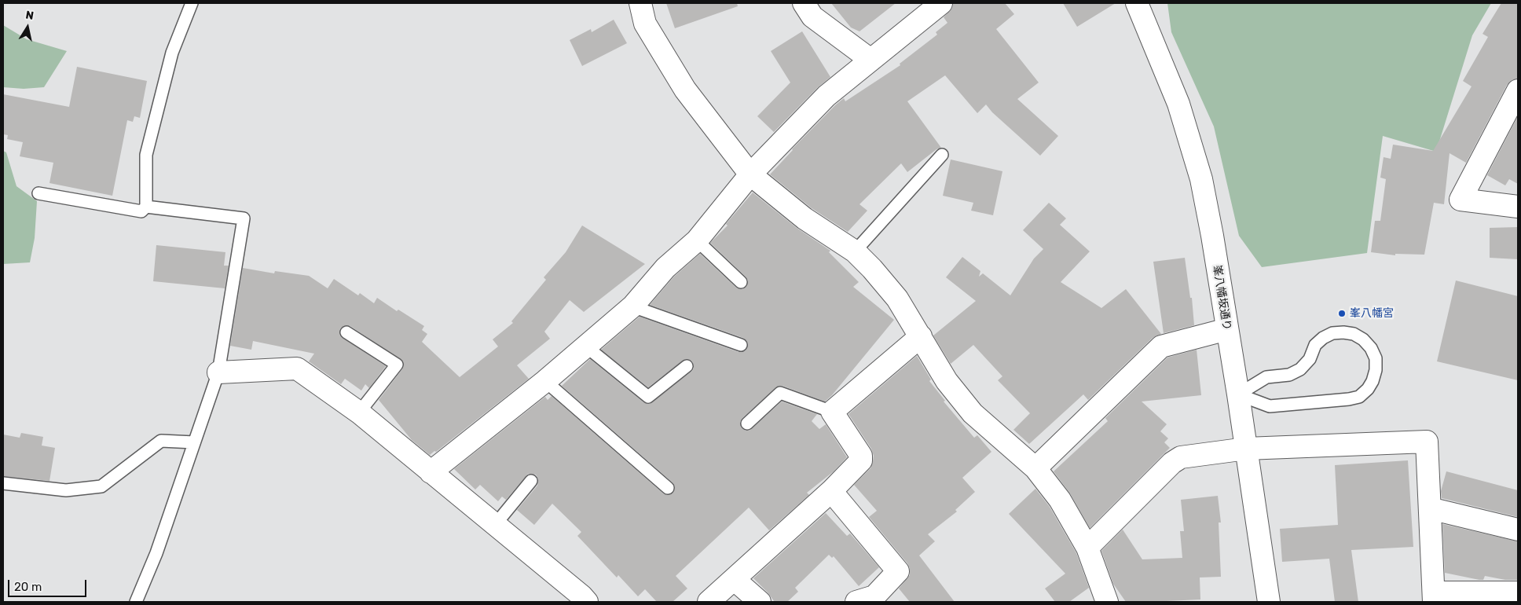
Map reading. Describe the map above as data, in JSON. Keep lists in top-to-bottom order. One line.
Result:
{"streets":{"street":["峯八幡坂通り"]},"places":["峯八幡宮"],"scale_bar":"20 m","north":"top"}
